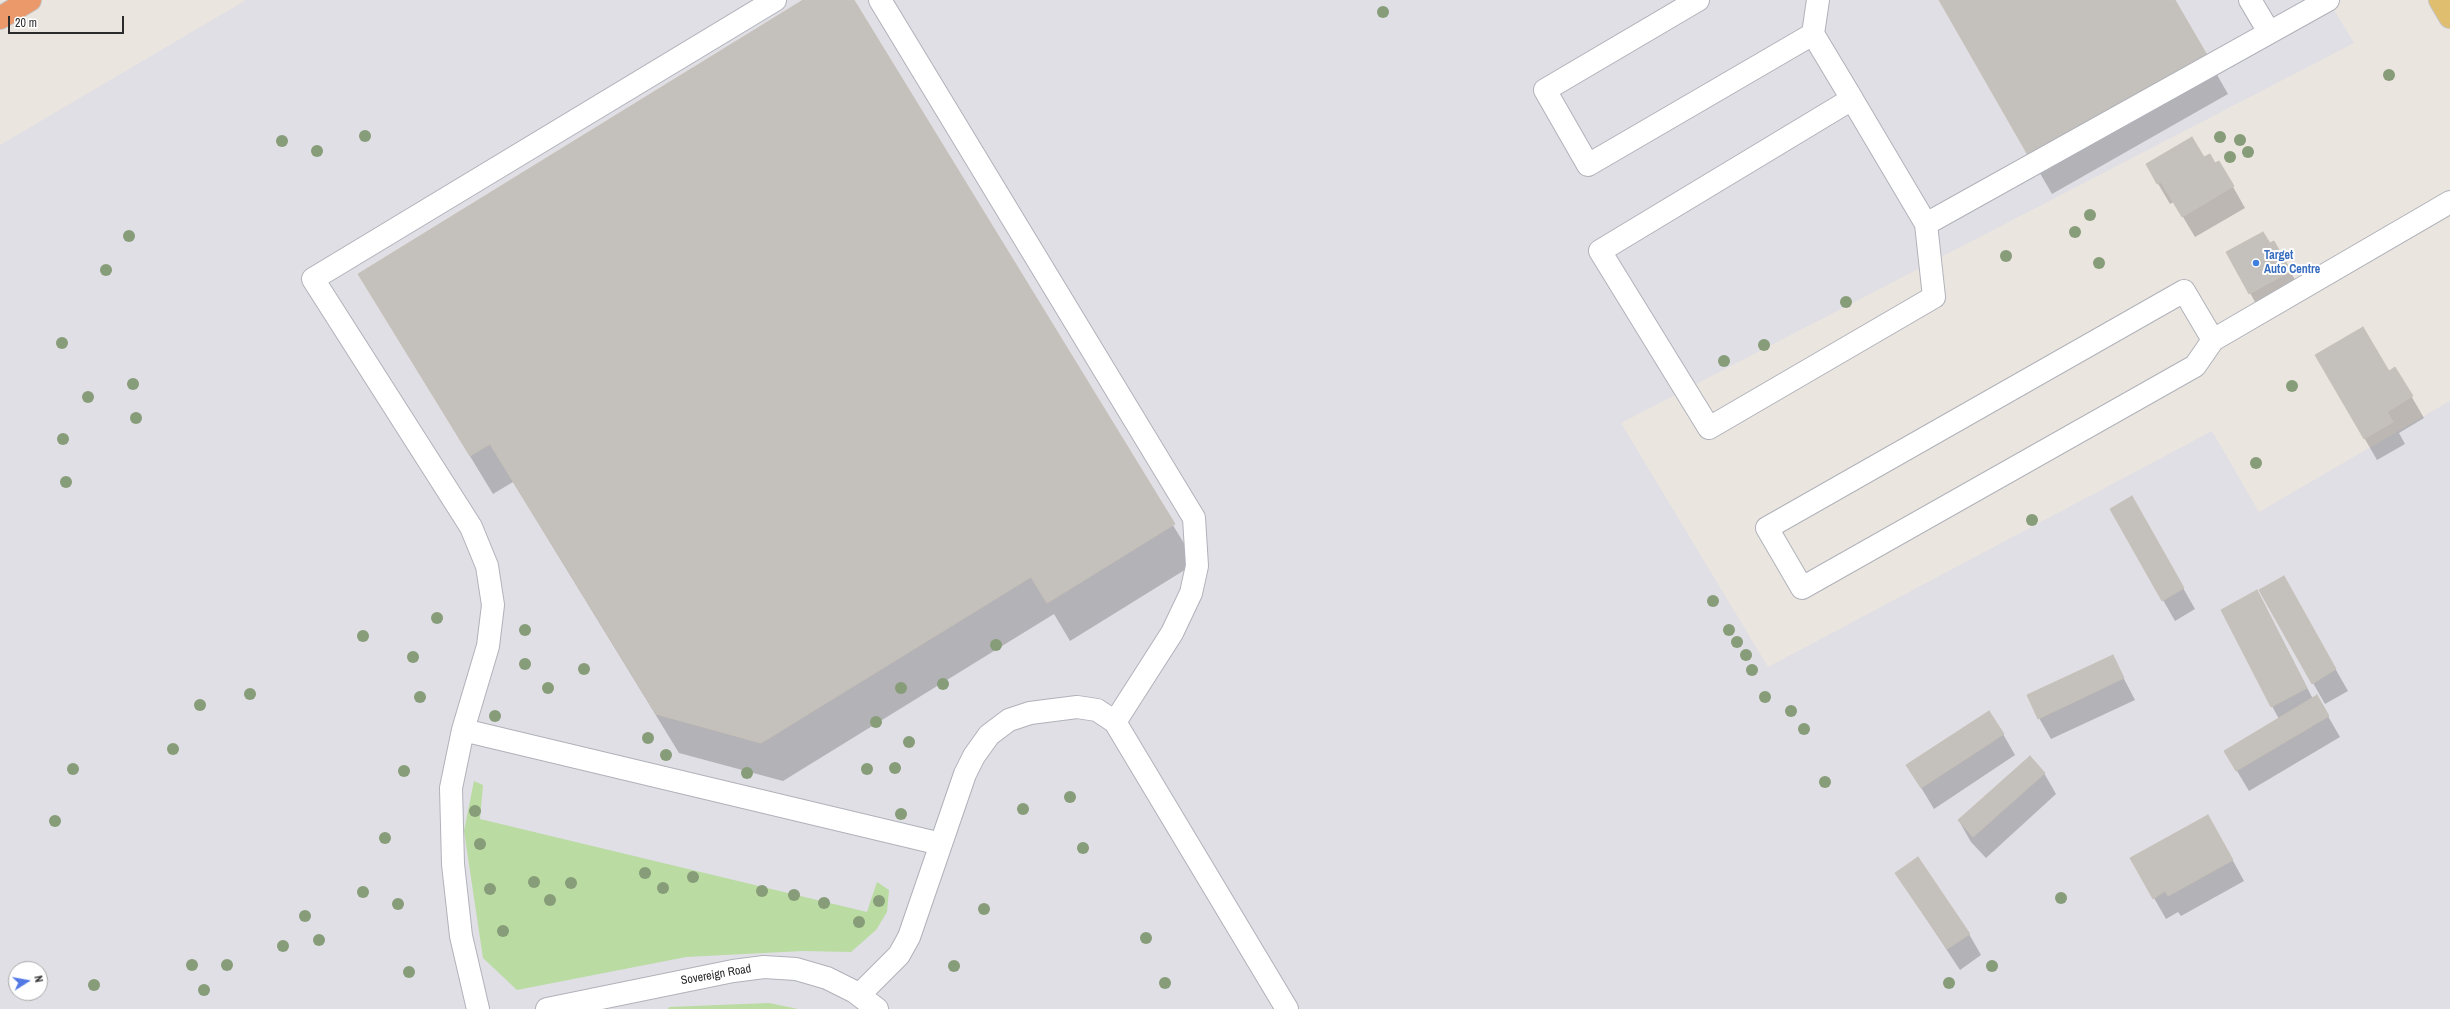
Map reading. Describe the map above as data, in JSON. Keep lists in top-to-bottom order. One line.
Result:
{"streets":{"street":["Sovereign Road"]},"places":["Target Auto Centre"],"scale_bar":"20 m","north":"right"}
